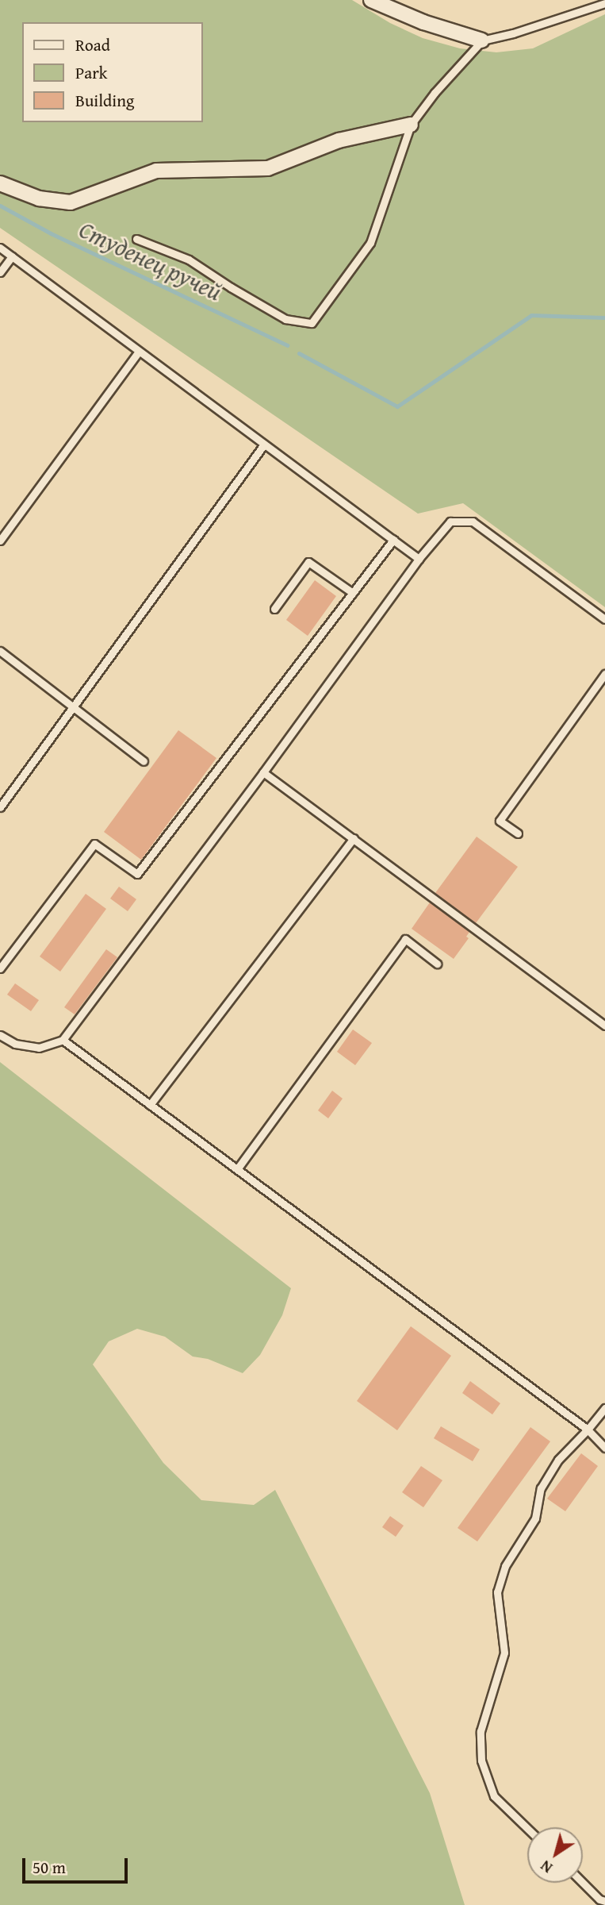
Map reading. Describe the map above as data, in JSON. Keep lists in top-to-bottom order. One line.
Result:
{"water":["Студенец ручей"],"legend":["Road","Park","Building"],"scale_bar":"50 m","north":"bottom left"}
